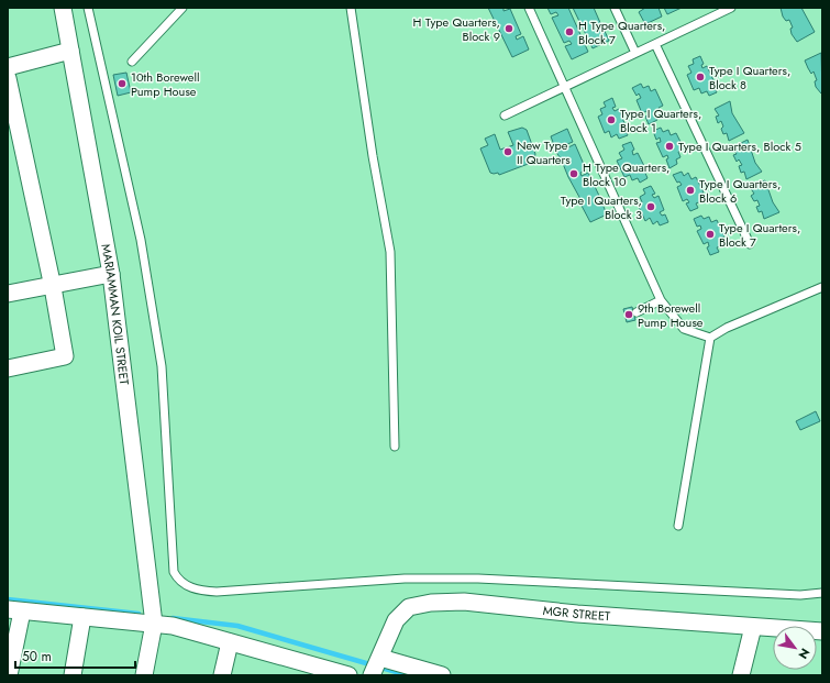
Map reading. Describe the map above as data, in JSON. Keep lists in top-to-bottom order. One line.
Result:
{"streets":{"street":["MARIAMMAN KOIL STREET","MGR STREET"]},"places":["H Type Quarters, Block 9","H Type Quarters, Block 7","Type I Quarters, Block 8","10th Borewell Pump House","Type I Quarters, Block 1","Type I Quarters, Block 5","New Type II Quarters","H Type Quarters, Block 10","Type I Quarters, Block 6","Type I Quarters, Block 3","Type I Quarters, Block 7","9th Borewell Pump House"],"scale_bar":"50 m","north":"bottom right"}
